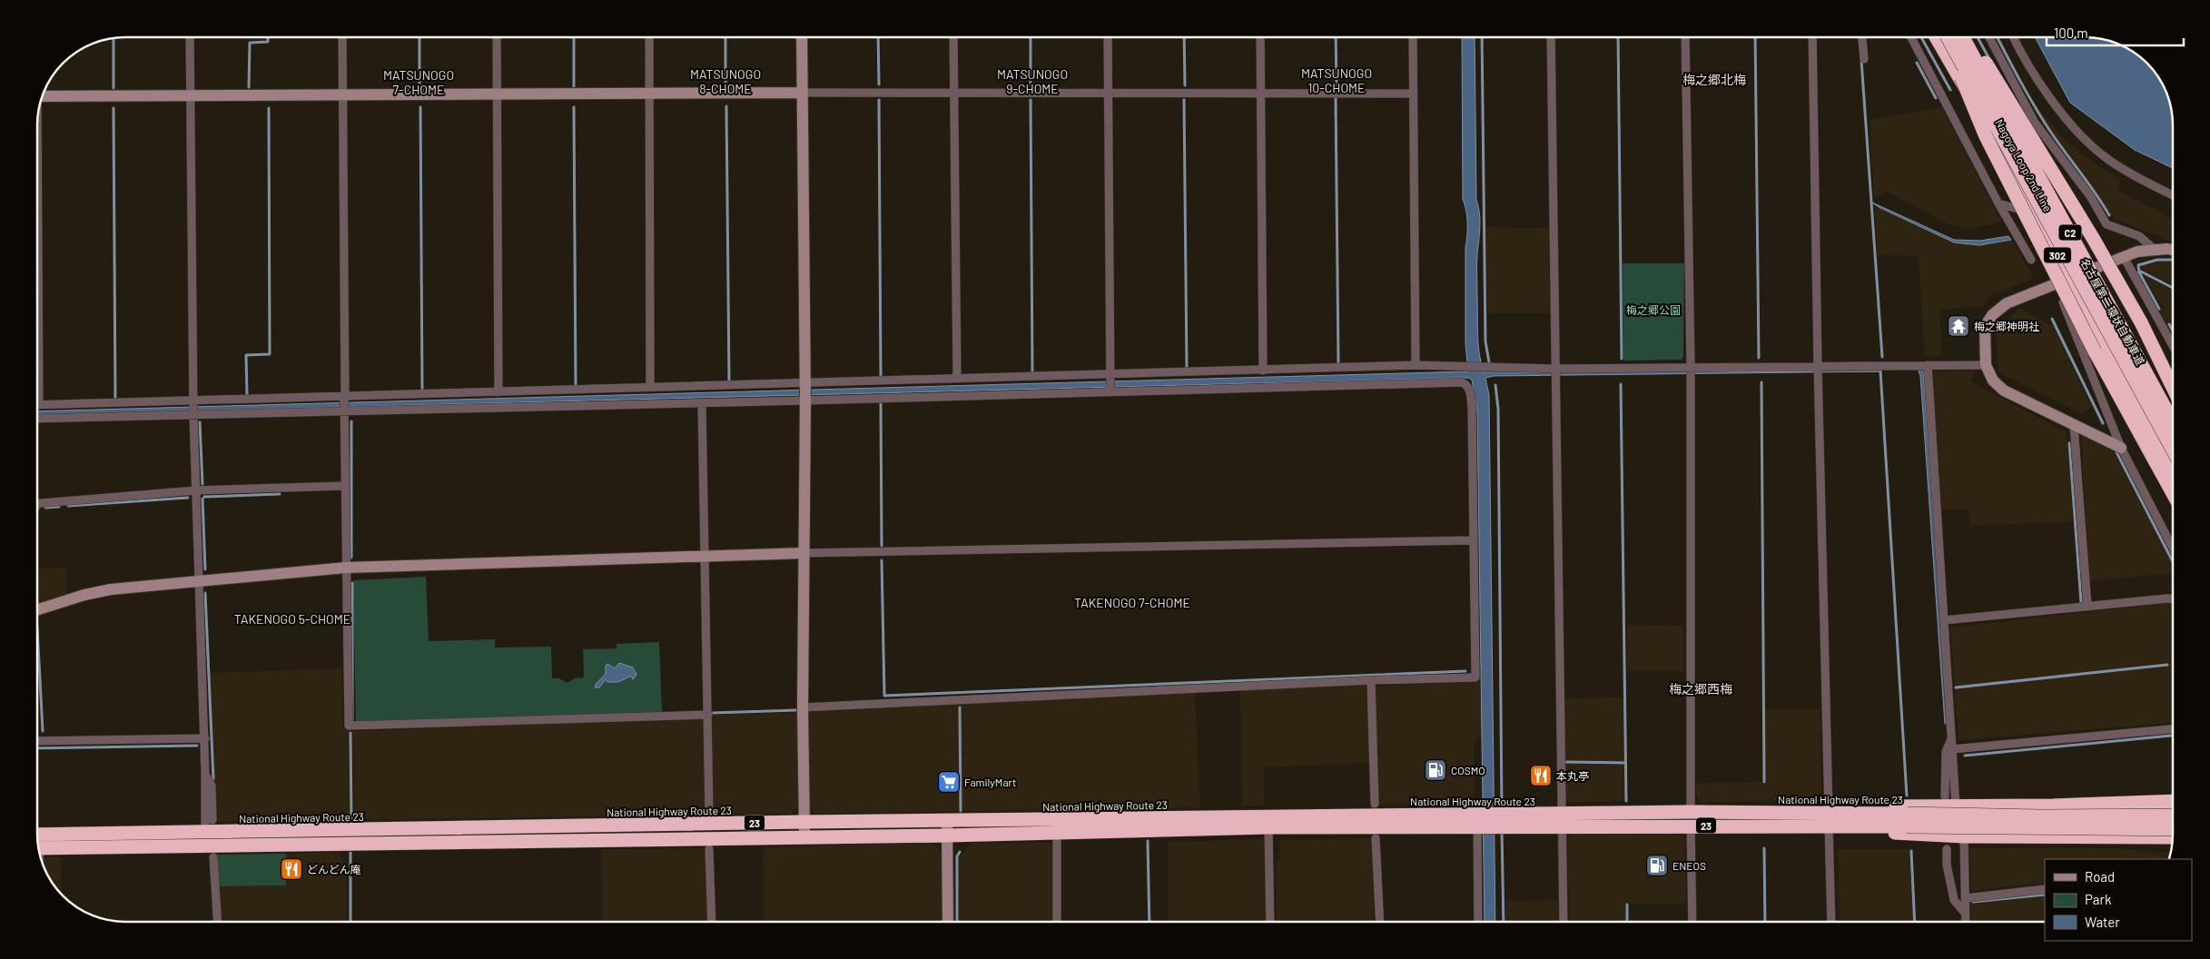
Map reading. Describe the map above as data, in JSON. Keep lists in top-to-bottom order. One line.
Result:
{"streets":{"highway":["Nagoya Loop 2nd Line","C2","302","名古屋第二環状自動車道","National Highway Route 23","23"]},"districts":["MATSUNOGO 10-CHOME","MATSUNOGO 8-CHOME","MATSUNOGO 9-CHOME","MATSUNOGO 7-CHOME","梅之郷北梅","TAKENOGO 7-CHOME","TAKENOGO 5-CHOME","梅之郷西梅"],"parks":["梅之郷公園"],"places":{"temple":["梅之郷神明社"],"fuel station":["COSMO","ENEOS"],"restaurant":["本丸亭","どんどん庵"],"supermarket":["FamilyMart"]},"legend":["Road","Park","Water"],"scale_bar":"100 m"}
